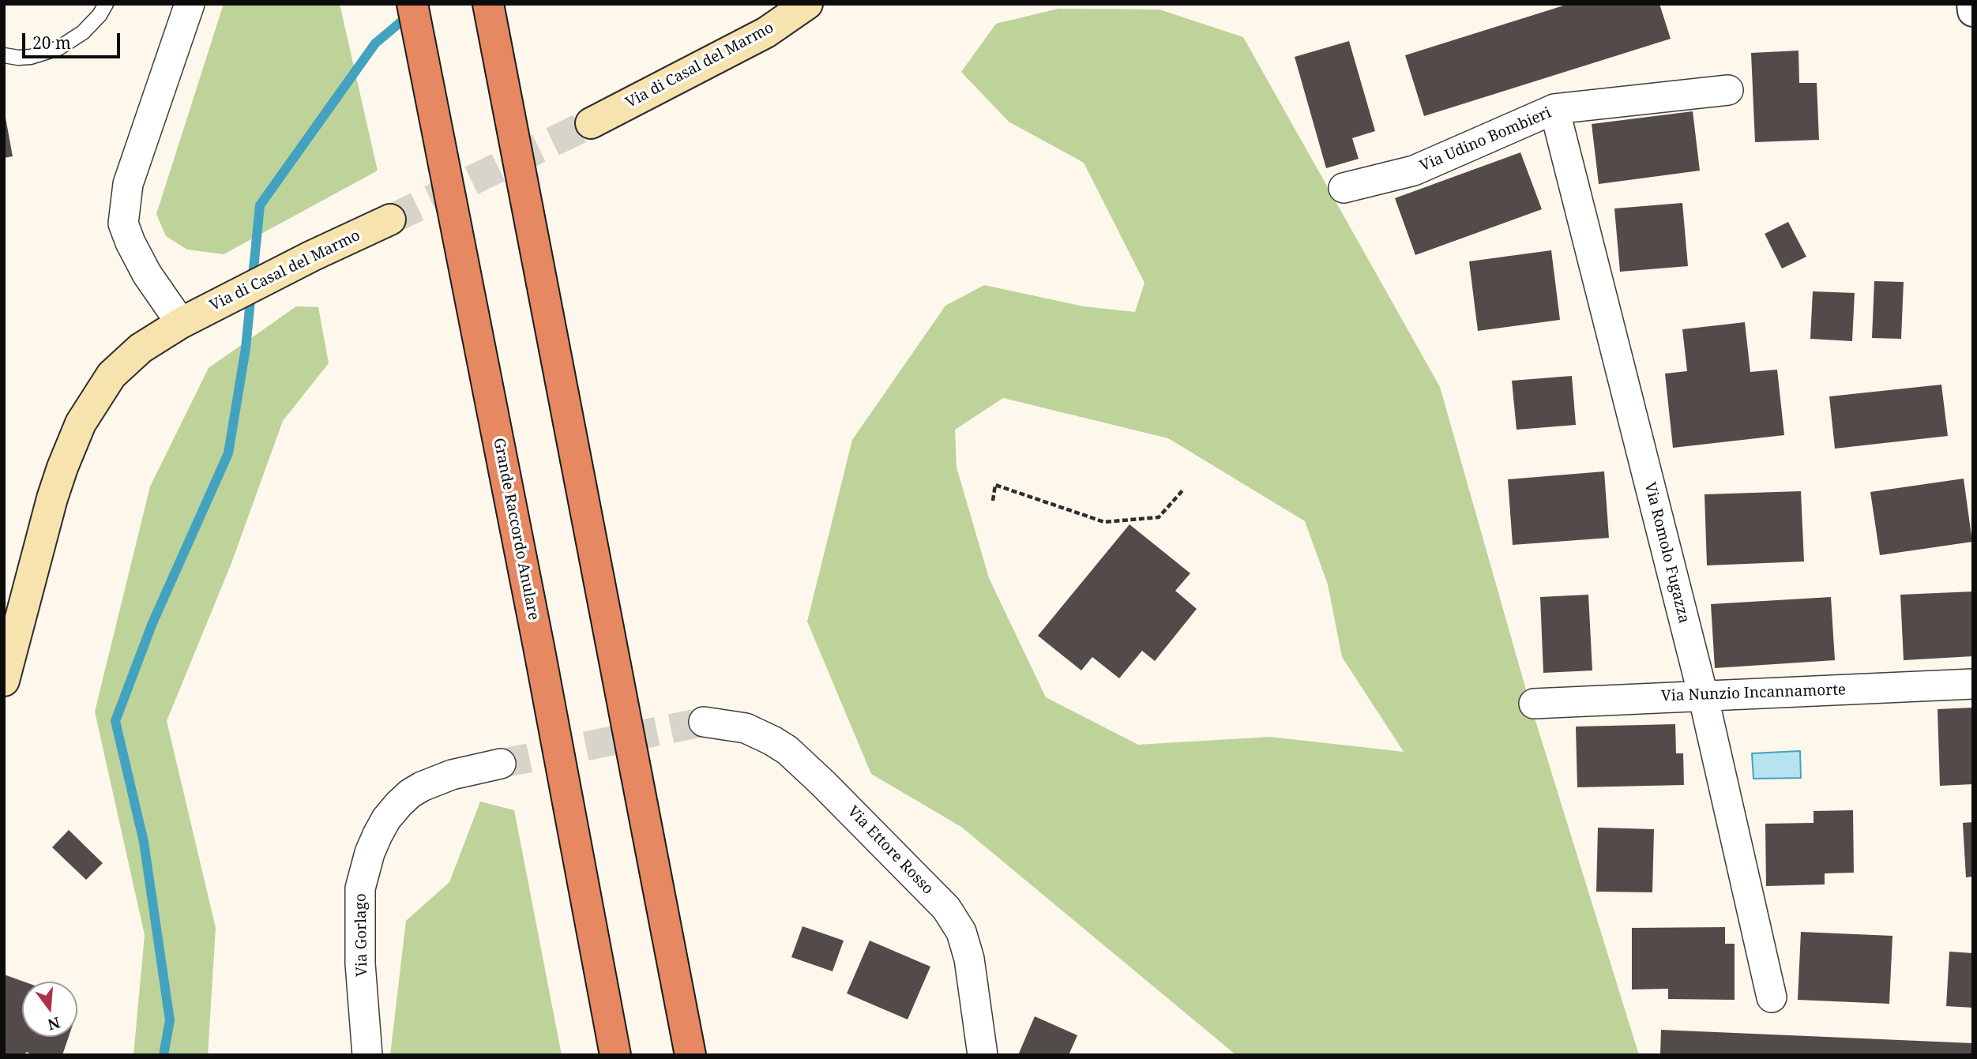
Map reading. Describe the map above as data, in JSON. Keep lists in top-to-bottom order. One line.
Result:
{"streets":{"highway":["Grande Raccordo Anulare"],"main road":["Via di Casal del Marmo"],"street":["Via Udino Bombieri","Via Romolo Fugazza","Via Nunzio Incannamorte","Via Ettore Rosso","Via Gorlago"]},"crossings":[["Via Udino Bombieri","Via Romolo Fugazza"],["Via Romolo Fugazza","Via Nunzio Incannamorte"]],"scale_bar":"20 m","north":"bottom"}
